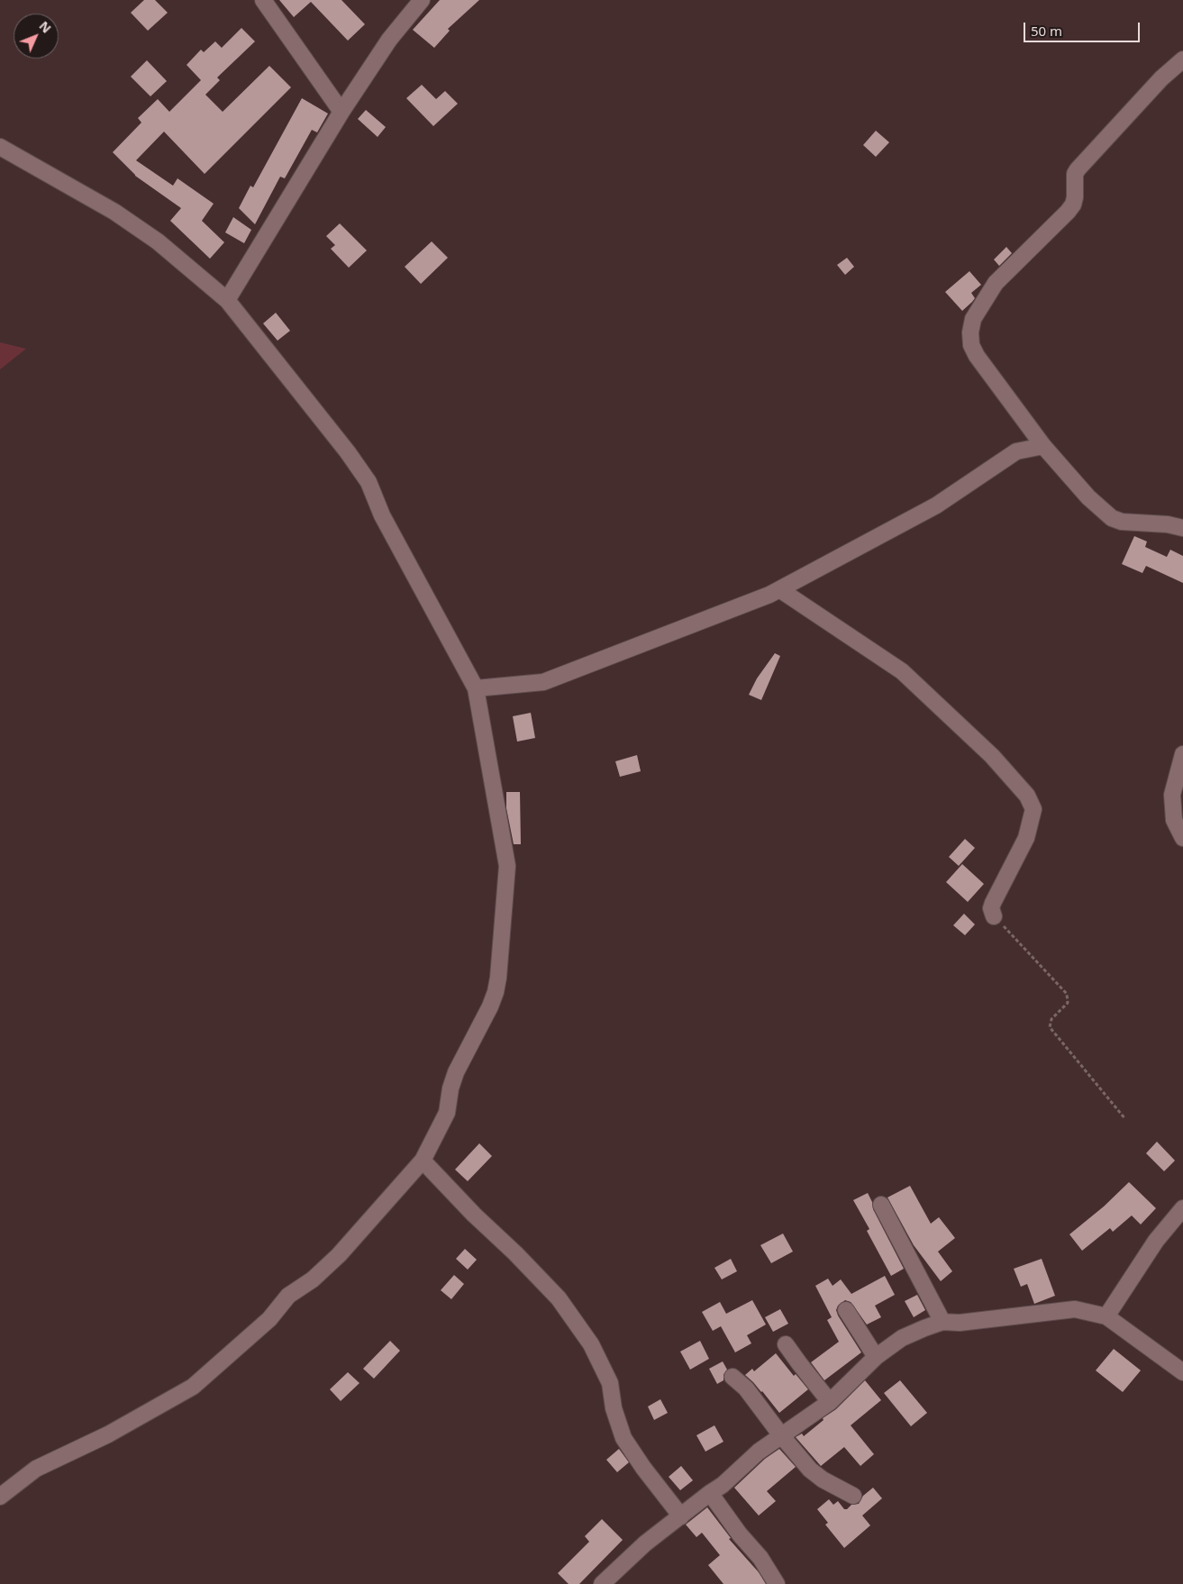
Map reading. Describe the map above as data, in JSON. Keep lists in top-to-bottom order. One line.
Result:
{"scale_bar":"50 m","north":"top right"}
